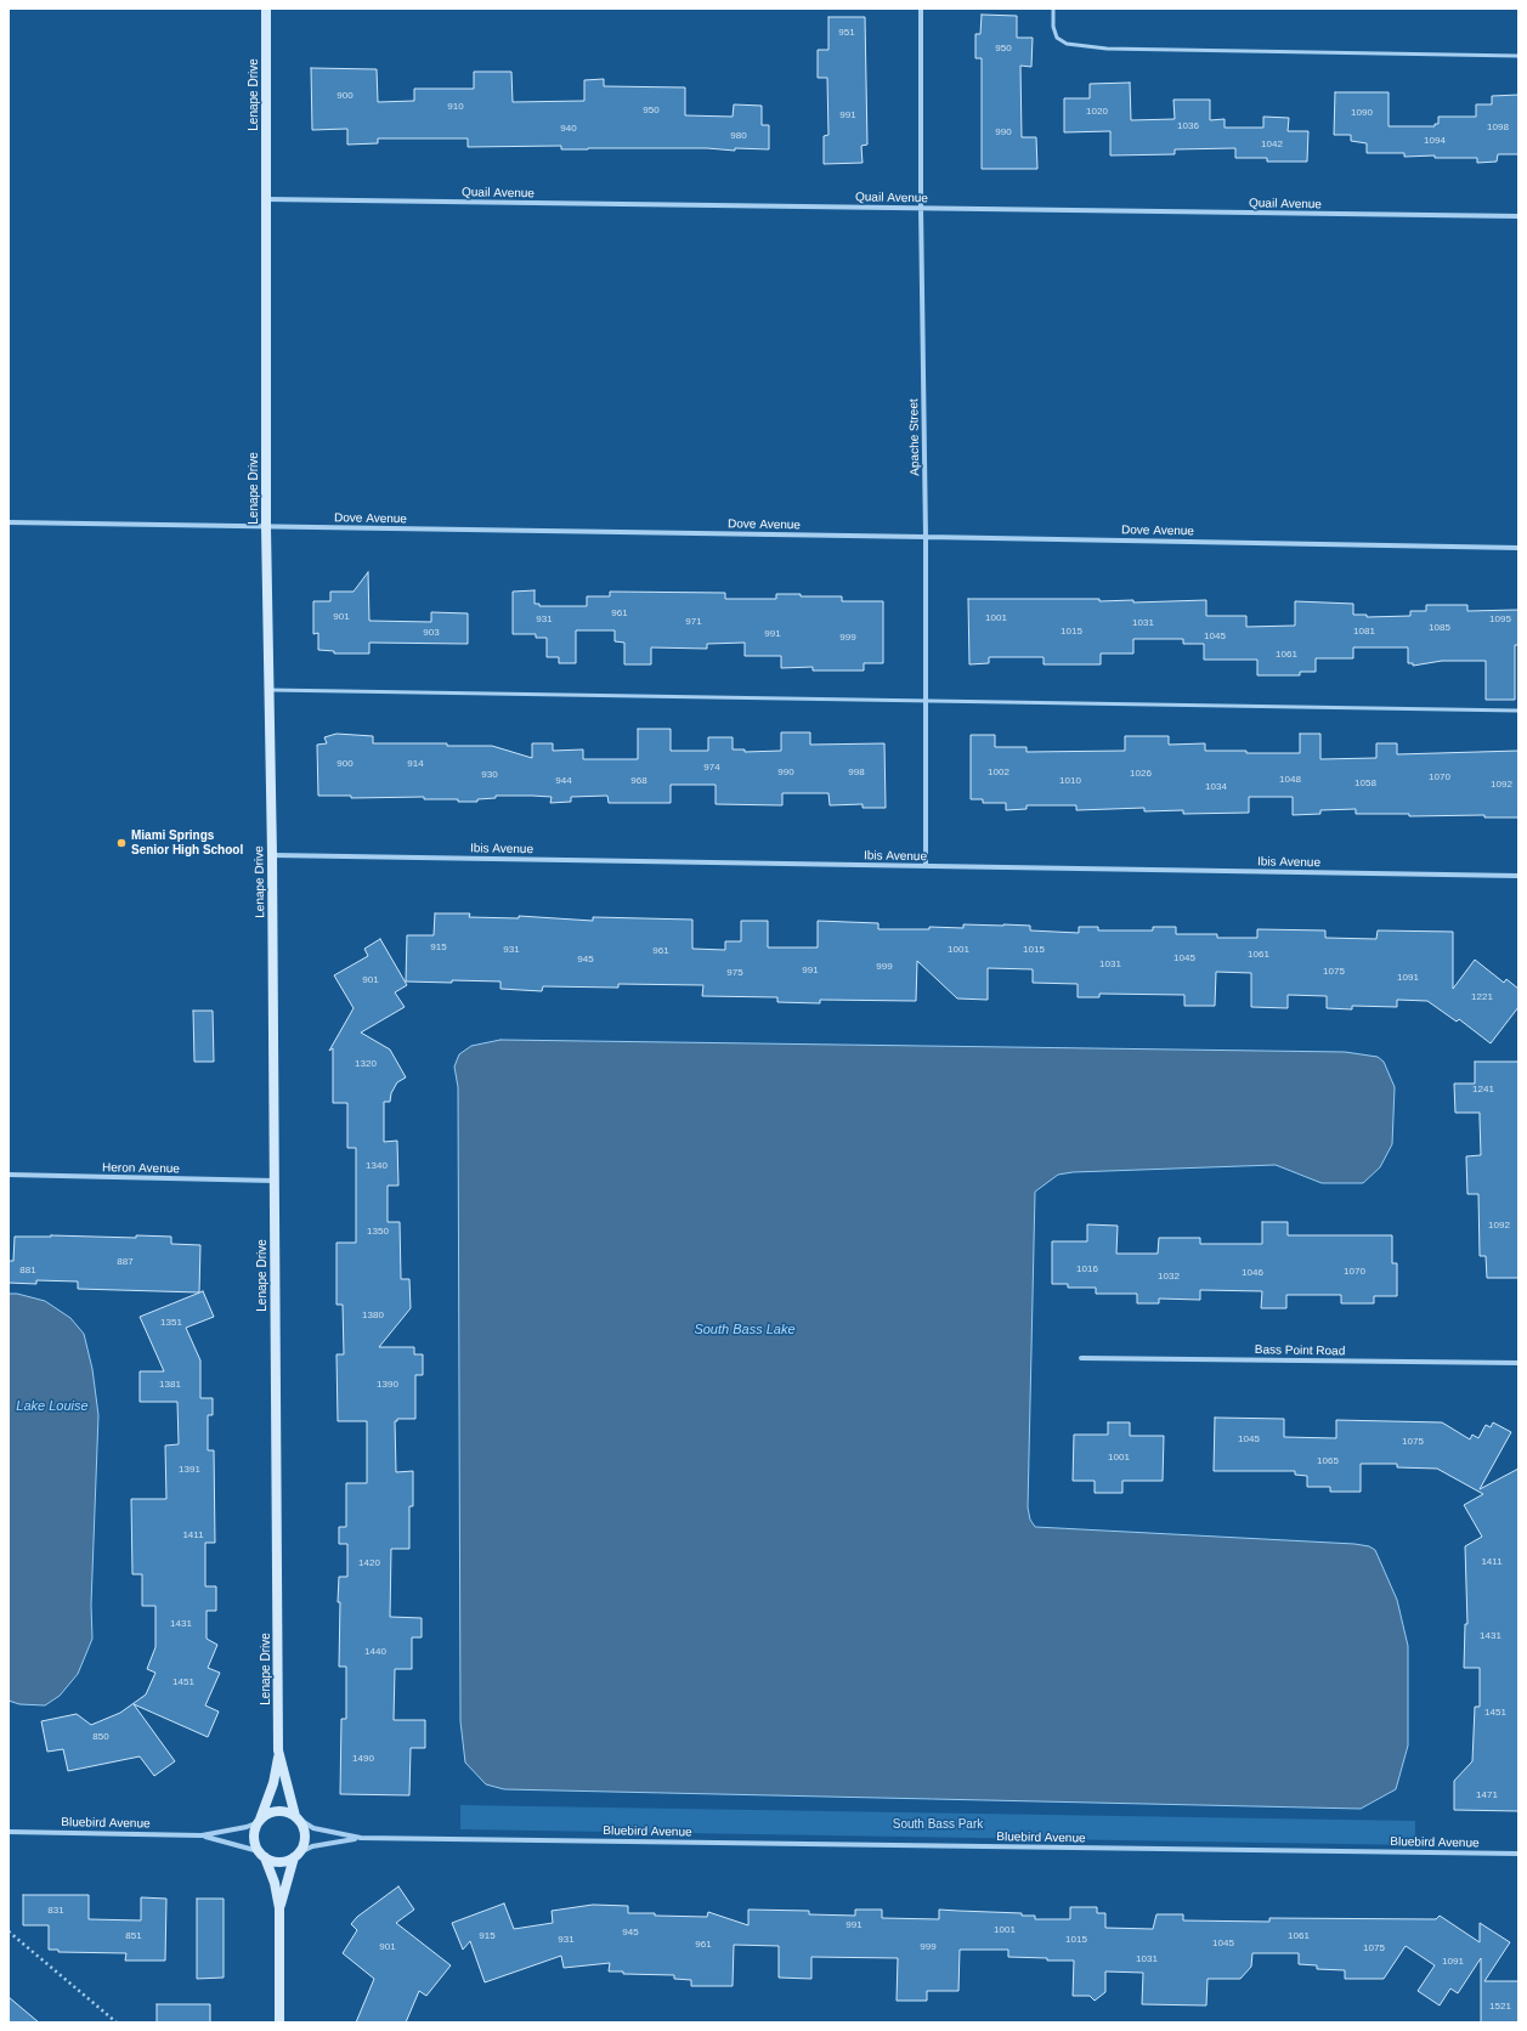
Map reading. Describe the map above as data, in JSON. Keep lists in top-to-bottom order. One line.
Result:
{"streets":{"street":["Lenape Drive","Quail Avenue","Apache Street","Dove Avenue","Ibis Avenue","Heron Avenue","Bass Point Road","Bluebird Avenue"]},"crossings":[["Lenape Drive","Quail Avenue"],["Lenape Drive","Dove Avenue"],["Lenape Drive","Ibis Avenue"],["Lenape Drive","Heron Avenue"],["Lenape Drive","Bluebird Avenue"],["Quail Avenue","Apache Street"],["Apache Street","Dove Avenue"],["Apache Street","Ibis Avenue"]],"water":["South Bass Lake","Lake Louise"],"parks":["South Bass Park"],"places":["Miami Springs Senior High School"],"house_numbers":["951","950","900","910","950","1020","1090","991","1036","1098","940","990","980","1094","1042","961","901","1001","931","1095","971","1031","1085","1015","1081","903","991","1045","999","1061","900","914","974","990","998","1002","1026","930","1070","1048","944","968","1010","1058","1092","1034","915","931","1001","1015","961","1061","1045","945","1031","999","991","1075","975","1091","901","1221","1320","1241","1340","1092","1350","887","1016","881","1070","1046","1032","1380","1351","1381","1390","1045","1075","1001","1065","1391","1411","1411","1420","1431","1431","1440","1451","1451","850","1490","1471","831","991","1001","945","851","915","1061","931","1015","1045","961","901","999","1075","1031","1091","1521"]}
